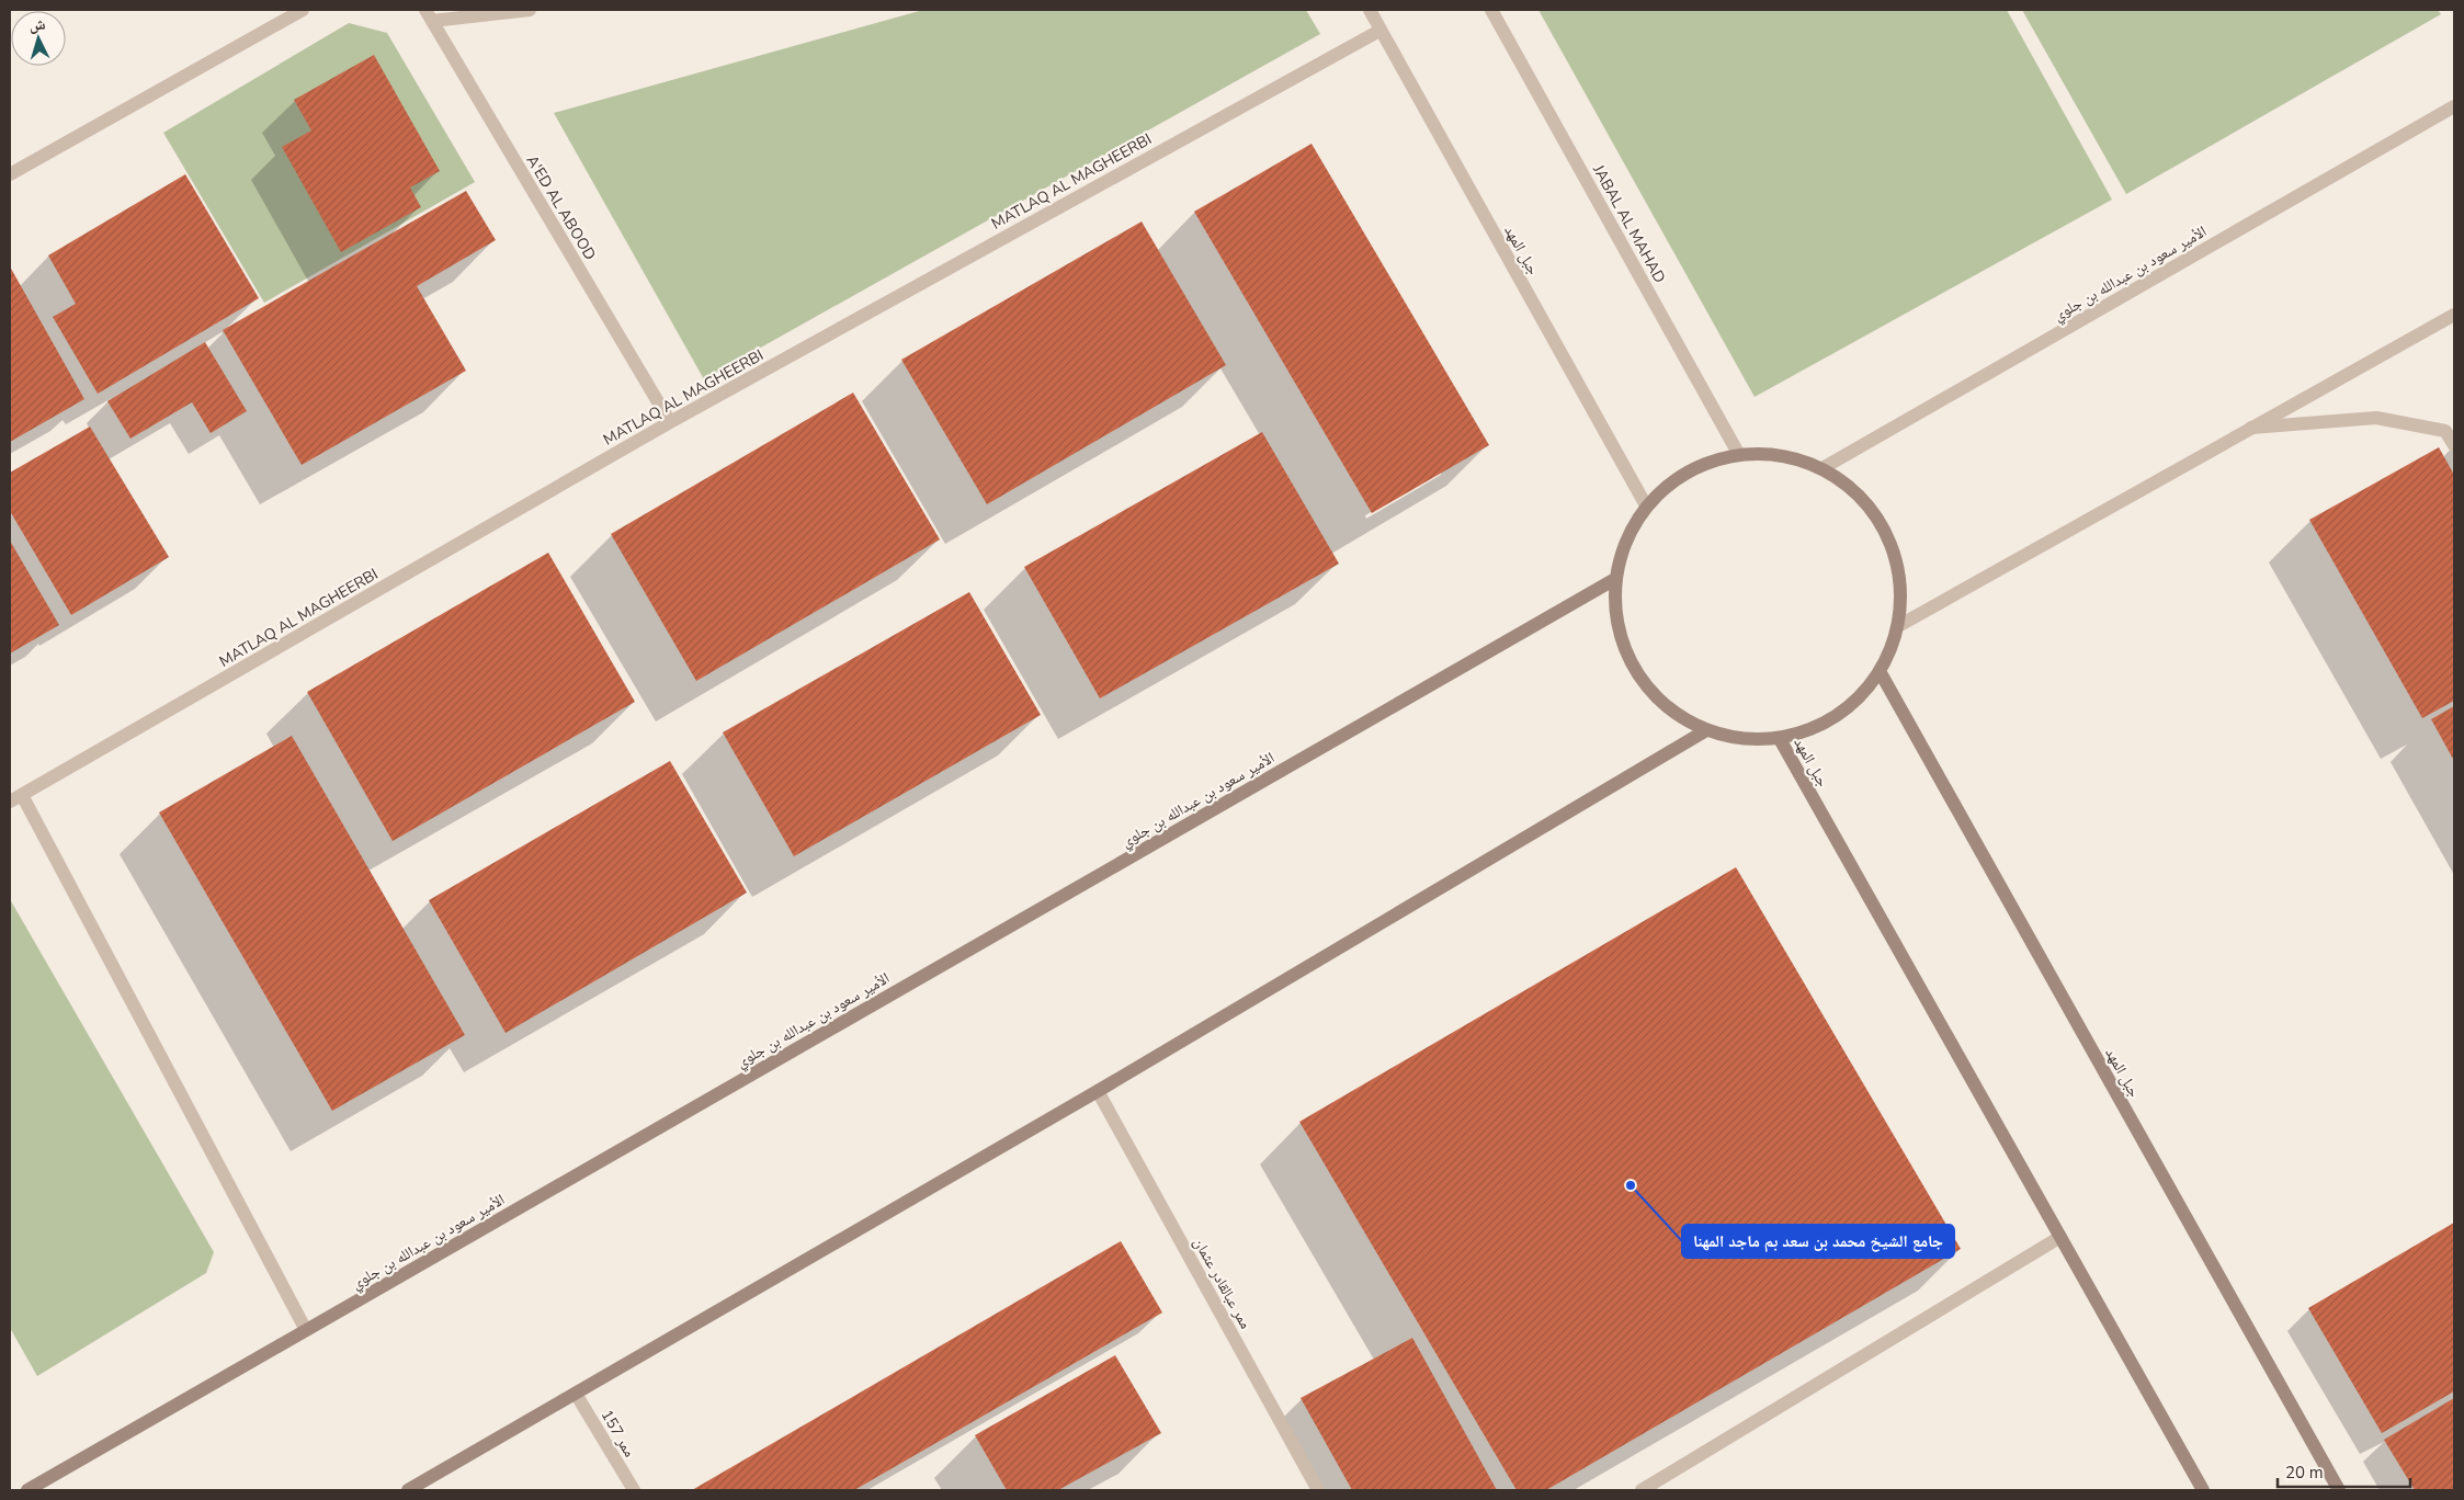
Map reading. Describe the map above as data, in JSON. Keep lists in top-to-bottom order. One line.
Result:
{"streets":{"main road":["جبل المهد","الأمير سعود بن عبدالله بن جلوي"],"street":["MATLAQ AL MAGHEERBI","A'ED AL ABOOD","JABAL AL MAHAD","ممر عبالقادر عثمان","ممر 157"]},"crossings":[["MATLAQ AL MAGHEERBI","A'ED AL ABOOD"],["MATLAQ AL MAGHEERBI","جبل المهد"]],"places":["جامع الشيخ محمد بن سعد بم ماجد المهنا"],"scale_bar":"20 m","north":"top"}
